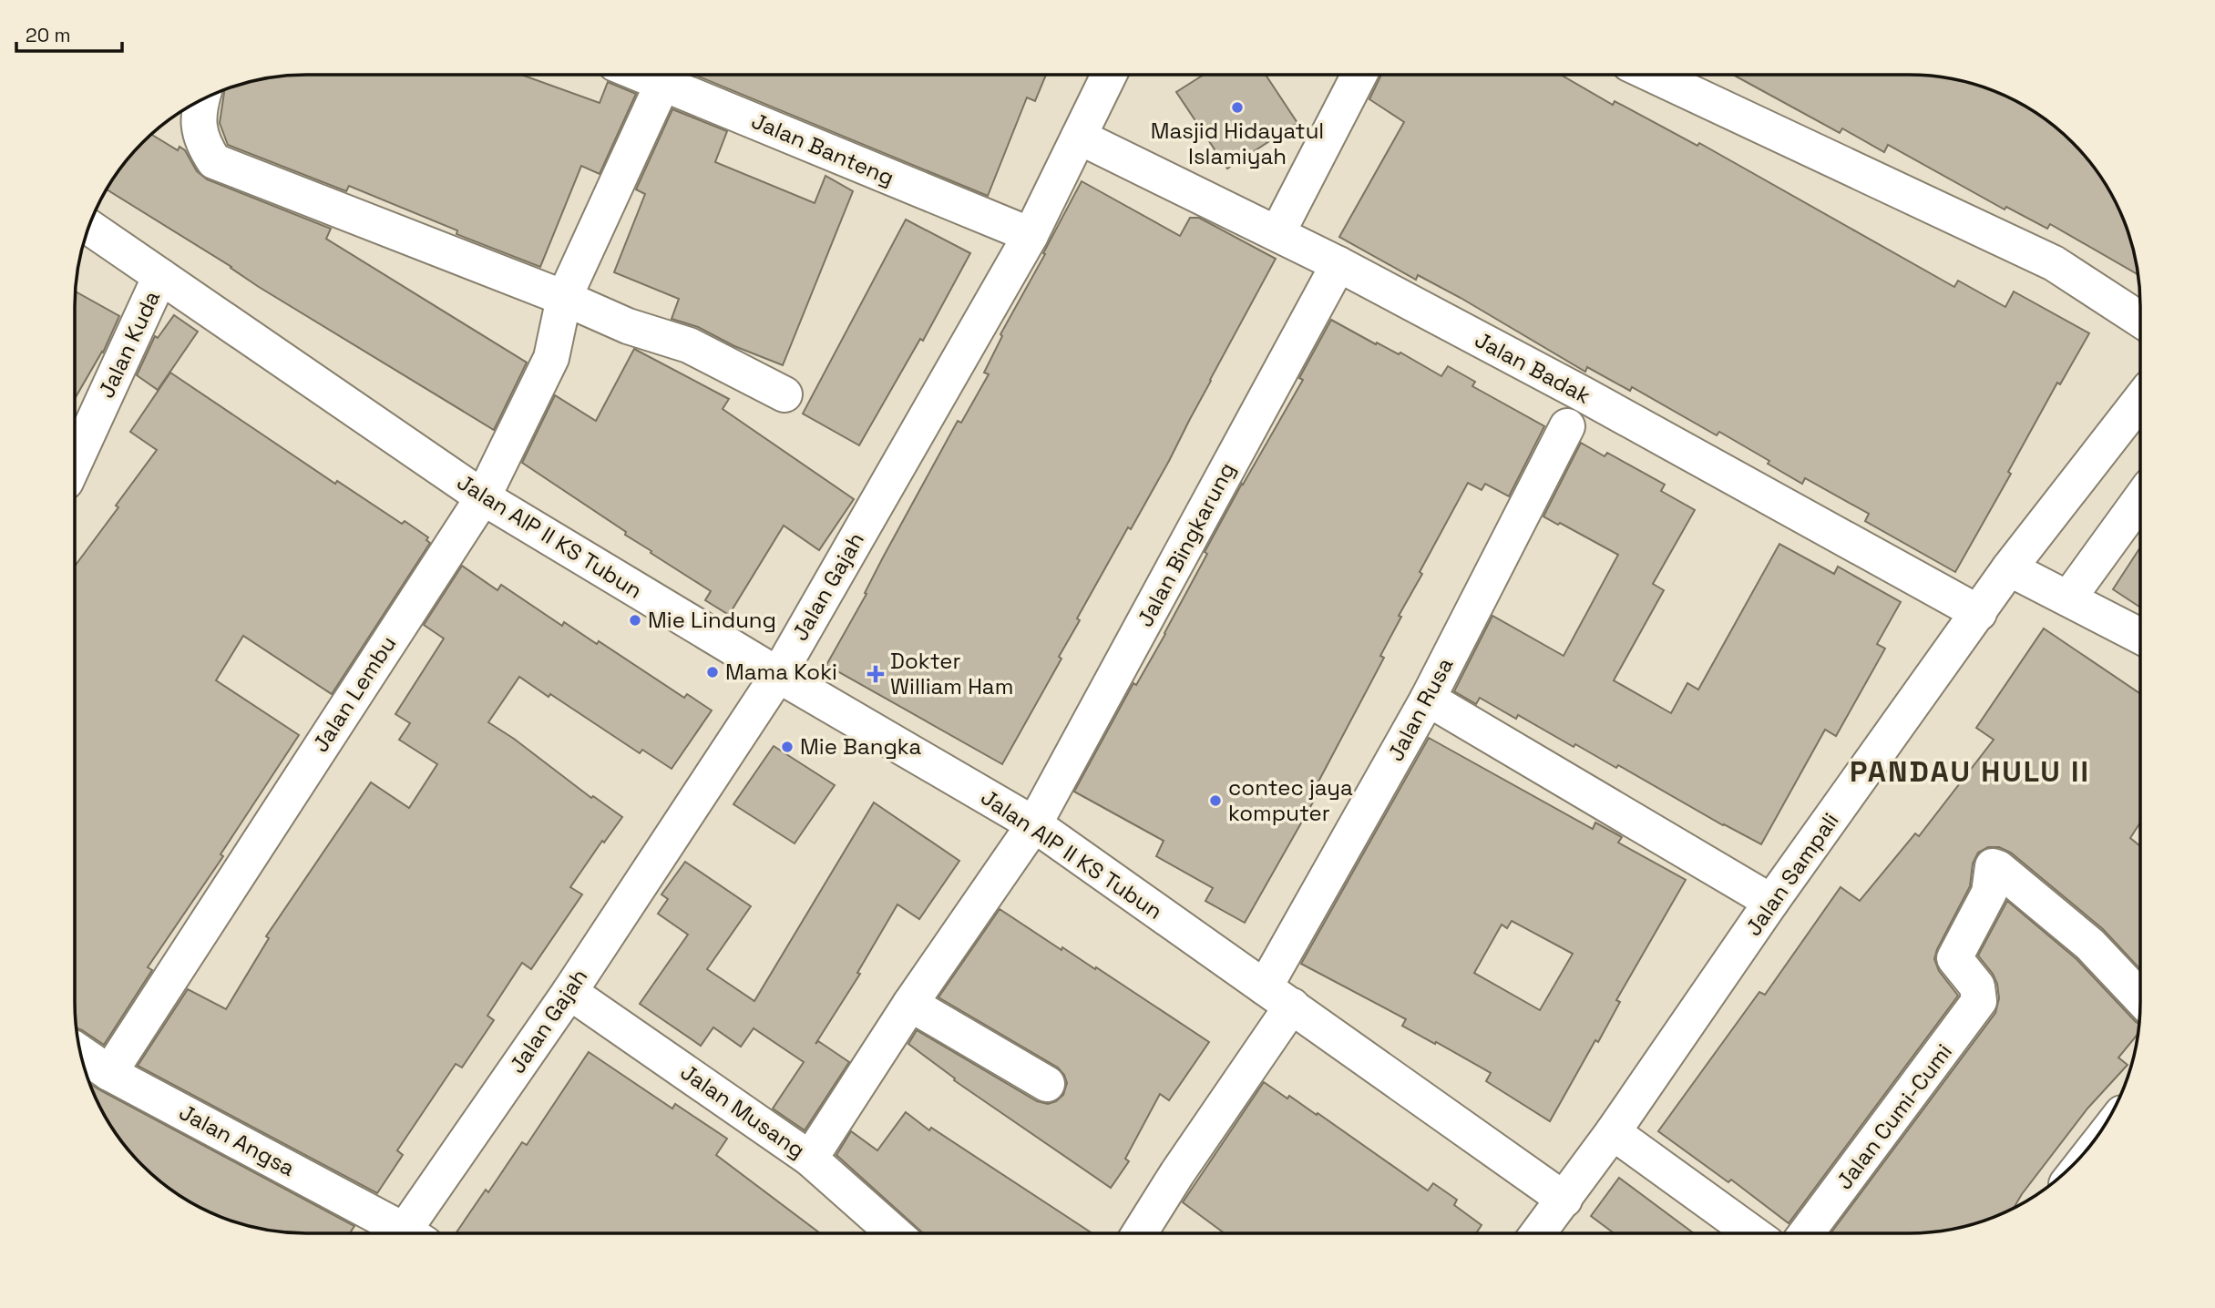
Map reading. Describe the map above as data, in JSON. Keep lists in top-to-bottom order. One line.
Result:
{"streets":{"street":["Jalan Banteng","Jalan Kuda","Jalan Badak","Jalan AIP II KS Tubun","Jalan Bingkarung","Jalan Gajah","Jalan Lembu","Jalan Rusa","Jalan Sampali","Jalan Musang","Jalan Cumi-Cumi","Jalan Angsa"]},"crossings":[["Jalan Banteng","Jalan Gajah"],["Jalan Banteng","Jalan Lembu"],["Jalan Kuda","Jalan AIP II KS Tubun"],["Jalan Badak","Jalan Bingkarung"],["Jalan Badak","Jalan Gajah"],["Jalan Badak","Jalan Sampali"],["Jalan AIP II KS Tubun","Jalan Bingkarung"],["Jalan AIP II KS Tubun","Jalan Gajah"],["Jalan AIP II KS Tubun","Jalan Lembu"],["Jalan AIP II KS Tubun","Jalan Rusa"],["Jalan AIP II KS Tubun","Jalan Sampali"],["Jalan Bingkarung","Jalan Musang"],["Jalan Gajah","Jalan Musang"],["Jalan Lembu","Jalan Angsa"]],"districts":["PANDAU HULU II"],"places":{"other":["Masjid Hidayatul Islamiyah","Mie Lindung","Mama Koki","Mie Bangka","contec jaya komputer"],"health":["Dokter William Ham"]},"scale_bar":"20 m"}
